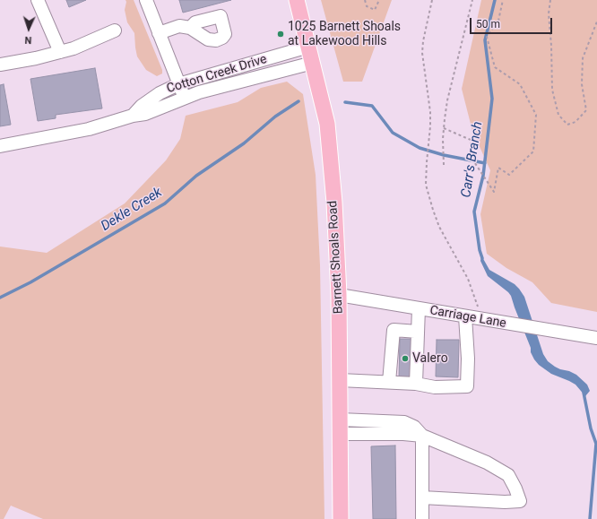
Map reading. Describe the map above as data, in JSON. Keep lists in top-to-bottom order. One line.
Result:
{"streets":{"main road":["Barnett Shoals Road"],"street":["Cotton Creek Drive","Carriage Lane"]},"crossings":[["Cotton Creek Drive","Barnett Shoals Road"],["Barnett Shoals Road","Carriage Lane"]],"water":["Carr's Branch","Dekle Creek"],"places":["1025 Barnett Shoals at Lakewood Hills","Valero"],"scale_bar":"50 m","north":"bottom"}
